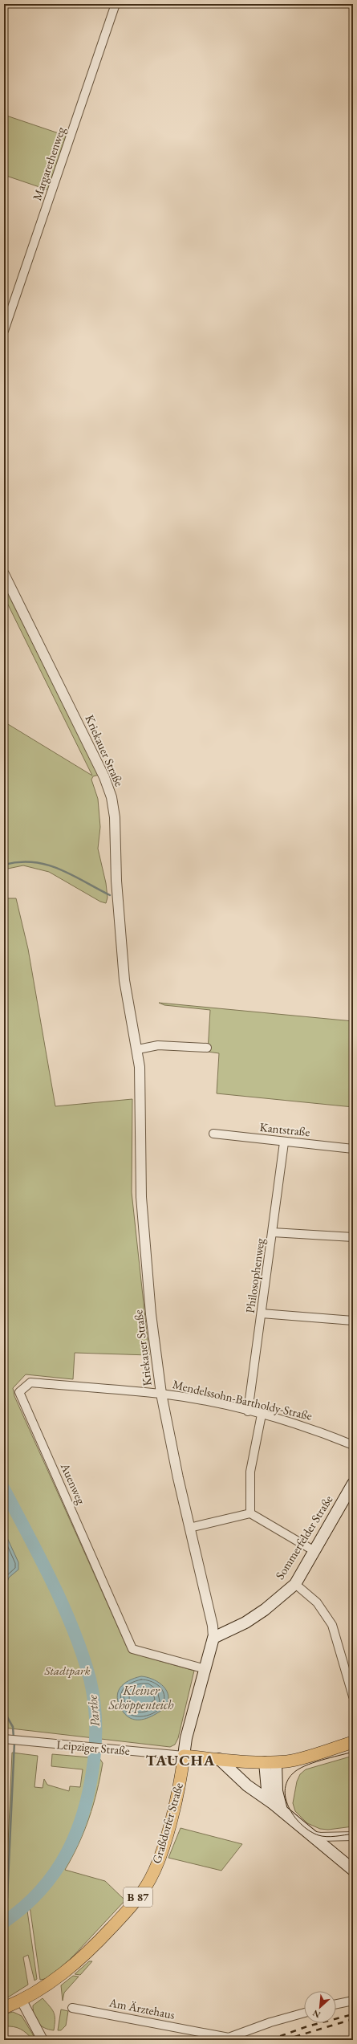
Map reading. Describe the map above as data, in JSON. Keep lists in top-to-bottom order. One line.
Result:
{"streets":{"main road":["Sommerfelder Straße","Leipziger Straße","Graßdorfer Straße","B 87"],"street":["Margarethenweg","Kriekauer Straße","Kantstraße","Philosophenweg","Mendelssohn-Bartholdy-Straße","Auenweg","Am Ärztehaus"]},"crossings":[["Kriekauer Straße","Mendelssohn-Bartholdy-Straße"],["Kriekauer Straße","Auenweg"],["Kriekauer Straße","Sommerfelder Straße"],["Kantstraße","Philosophenweg"],["Philosophenweg","Mendelssohn-Bartholdy-Straße"],["Mendelssohn-Bartholdy-Straße","Auenweg"],["Leipziger Straße","Graßdorfer Straße"],["Graßdorfer Straße","B 87"]],"districts":["TAUCHA"],"water":["Kleiner Schöppenteich","Parthe"],"parks":["Stadtpark"],"north":"bottom left"}
